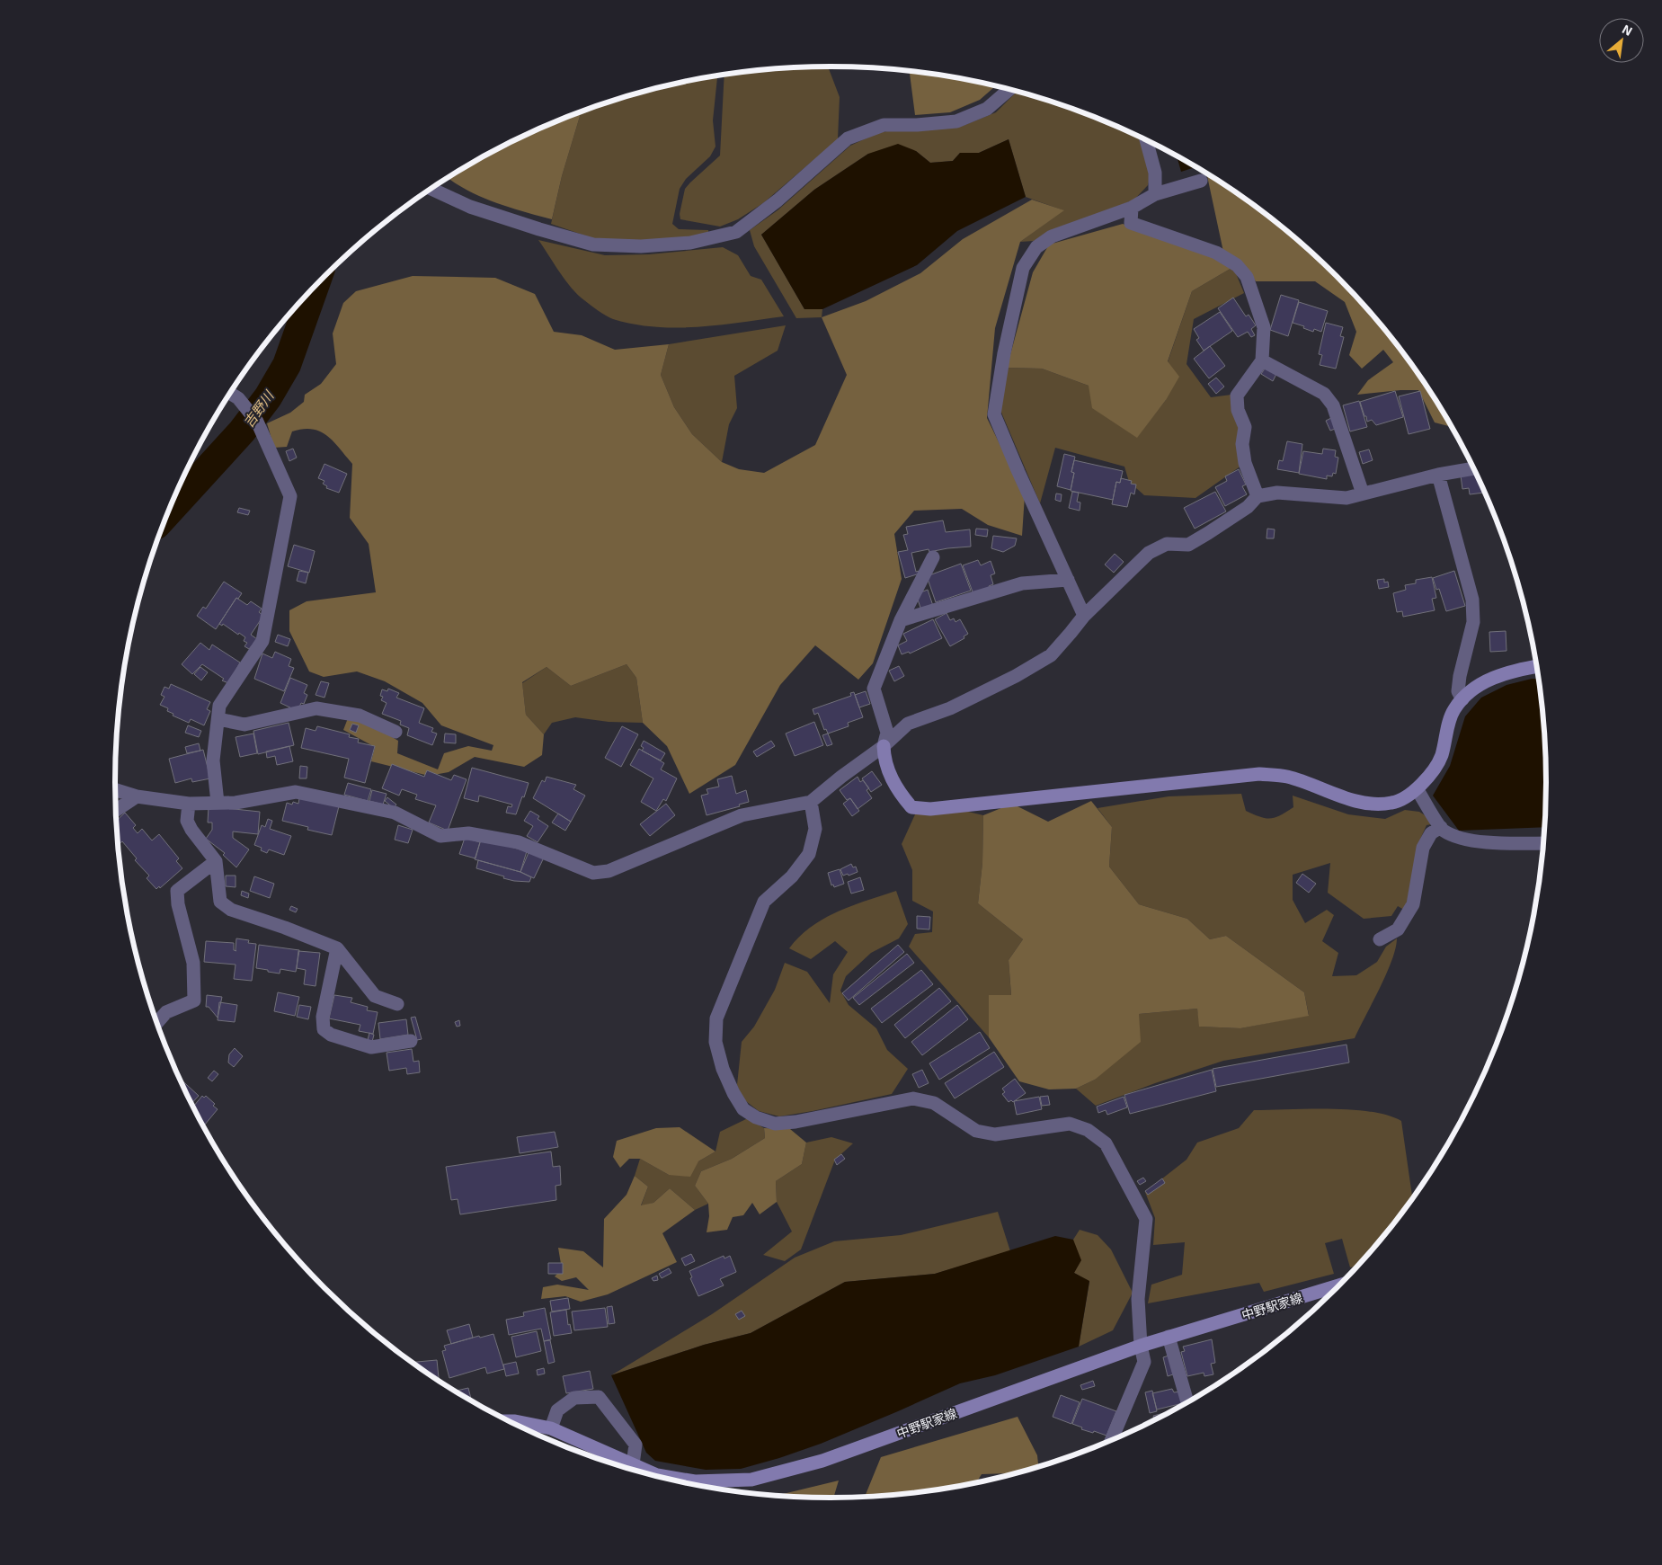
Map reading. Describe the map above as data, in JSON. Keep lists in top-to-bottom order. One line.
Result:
{"streets":{"main road":["中野駅家線"]},"water":["吉野川"],"north":"top right"}
